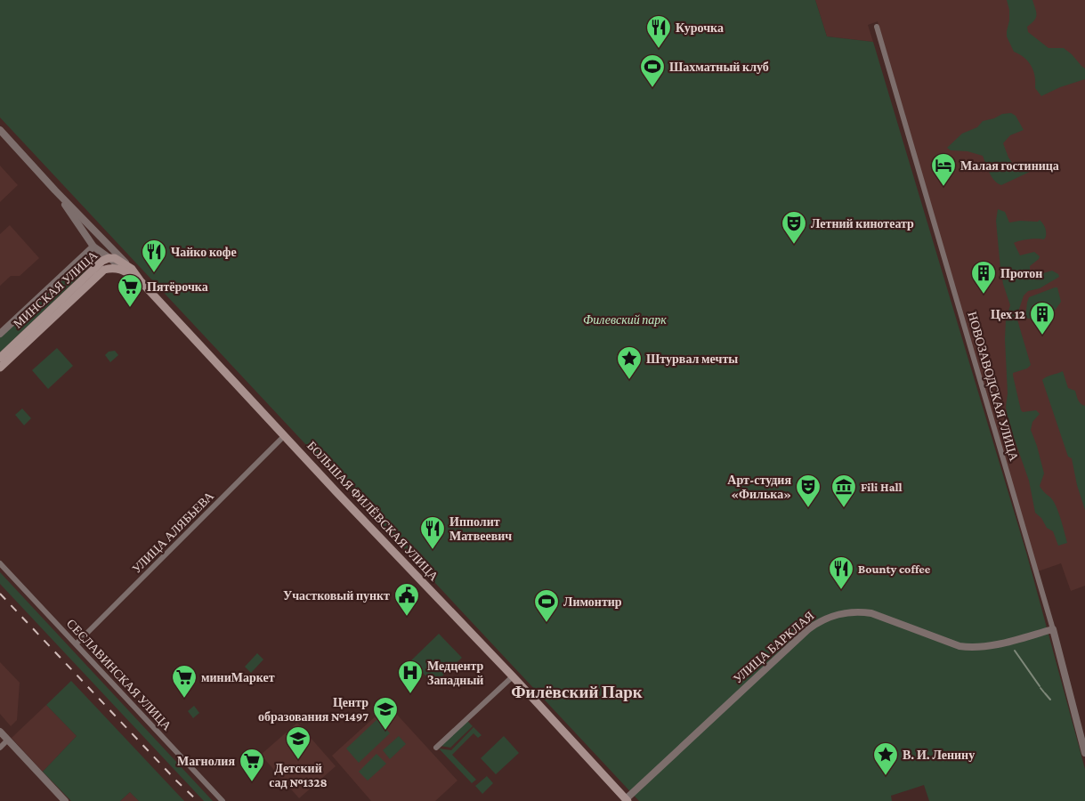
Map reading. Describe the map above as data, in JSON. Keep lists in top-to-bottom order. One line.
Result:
{"streets":{"main road":["МИНСКАЯ УЛИЦА","БОЛЬШАЯ ФИЛЁВСКАЯ УЛИЦА"],"street":["НОВОЗАВОДСКАЯ УЛИЦА","УЛИЦА АЛЯБЬЕВА","УЛИЦА БАРКЛАЯ","СЕСЛАВИНСКАЯ УЛИЦА"]},"crossings":[["МИНСКАЯ УЛИЦА","БОЛЬШАЯ ФИЛЁВСКАЯ УЛИЦА"],["НОВОЗАВОДСКАЯ УЛИЦА","УЛИЦА БАРКЛАЯ"],["БОЛЬШАЯ ФИЛЁВСКАЯ УЛИЦА","УЛИЦА АЛЯБЬЕВА"],["БОЛЬШАЯ ФИЛЁВСКАЯ УЛИЦА","УЛИЦА БАРКЛАЯ"],["УЛИЦА АЛЯБЬЕВА","СЕСЛАВИНСКАЯ УЛИЦА"]],"districts":["Филёвский Парк"],"parks":["Филевский парк"],"places":{"restaurant":["Курочка","Чайко кофе","Ипполит Матвеевич","Bounty coffee"],"sports":["Шахматный клуб","Лимонтир"],"hotel":["Малая гостиница"],"theatre":["Летний кинотеатр","Арт-студия «Филька»"],"building":["Протон","Цех 12"],"supermarket":["Пятёрочка","миниМаркет","Магнолия"],"place":["Штурвал мечты","В. И. Ленину"],"museum":["Fili Hall"],"public building":["Участковый пункт"],"hospital":["Медцентр Западный"],"school or university":["Центр образования №1497","Детский сад №1328"]}}
